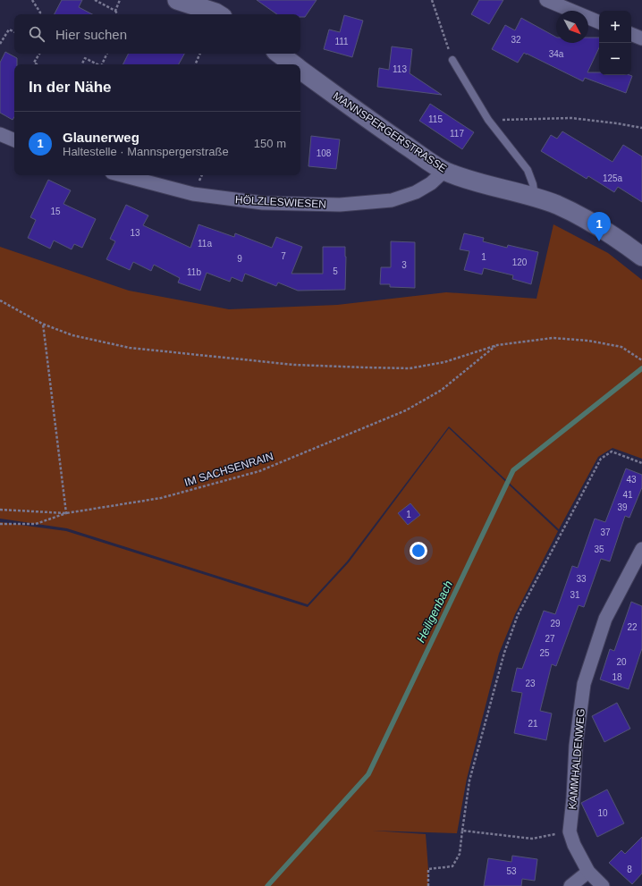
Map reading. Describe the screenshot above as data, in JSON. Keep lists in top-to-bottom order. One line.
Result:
{"streets":{"street":["MANNSPERGERSTRASSE","HÖLZLESWIESEN","KAMMHALDENWEG"],"path":["IM SACHSENRAIN"]},"crossings":[["MANNSPERGERSTRASSE","HÖLZLESWIESEN"]],"water":["Heiligenbach"],"house_numbers":["32","111","34a","113","115","117","108","125a","15","13","11a","7","1","9","120","3","5","11b","43","41","39","1","37","35","33","31","29","22","27","25","20","18","23","21","10","8","53"],"north":"bottom right","page":{"map_buttons":["+","−"],"search":"Hier suchen","heading":"In der Nähe","list":[{"mark":"1","name":"Glaunerweg","note":"Haltestelle · Mannspergerstraße","value":"150 m"}],"pins":"1"}}
